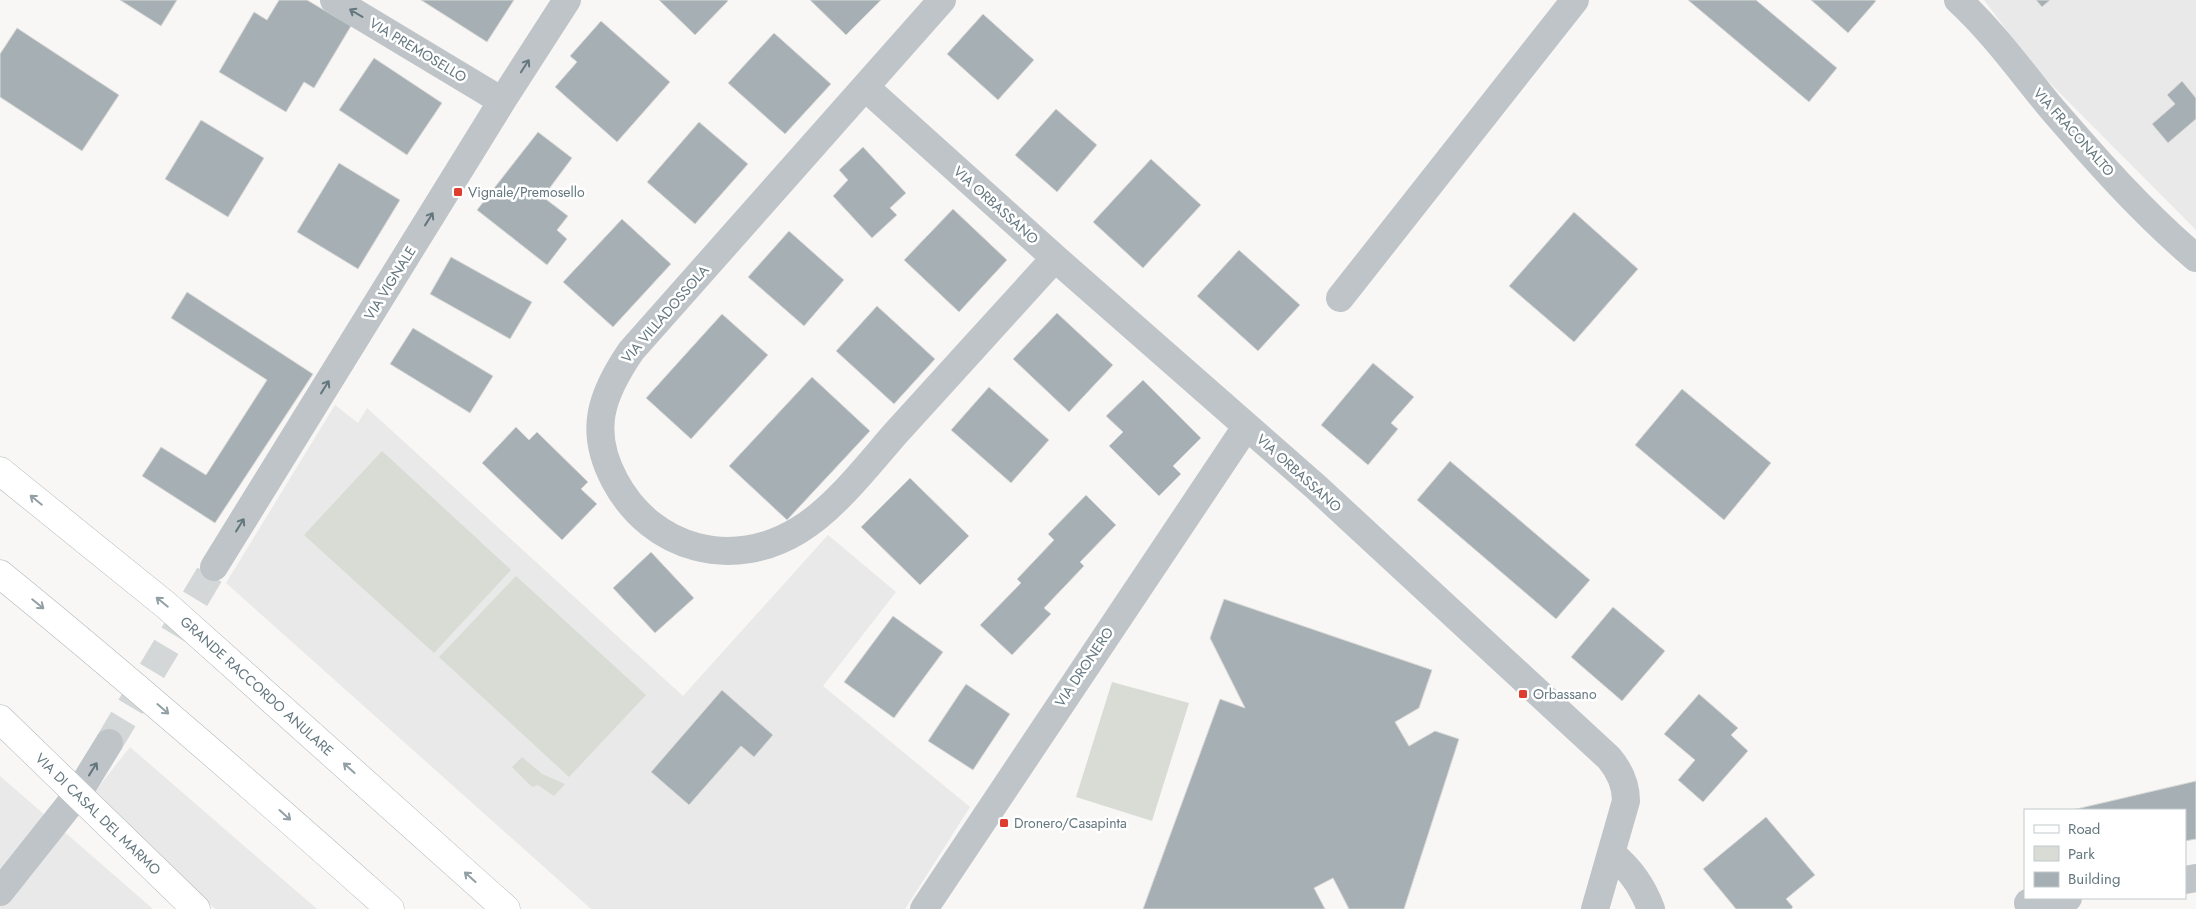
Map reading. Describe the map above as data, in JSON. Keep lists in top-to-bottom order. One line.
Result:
{"streets":{"main road":["GRANDE RACCORDO ANULARE","VIA DI CASAL DEL MARMO"],"street":["VIA PREMOSELLO","VIA FRACONALTO","VIA ORBASSANO","VIA VIGNALE","VIA VILLADOSSOLA","VIA DRONERO"]},"crossings":[["VIA PREMOSELLO","VIA VIGNALE"],["VIA ORBASSANO","VIA VILLADOSSOLA"],["VIA ORBASSANO","VIA DRONERO"]],"one_way":["VIA PREMOSELLO","VIA VIGNALE"],"places":{"transit":["Vignale/Premosello","Orbassano","Dronero/Casapinta"]},"legend":["Road","Park","Building"]}
